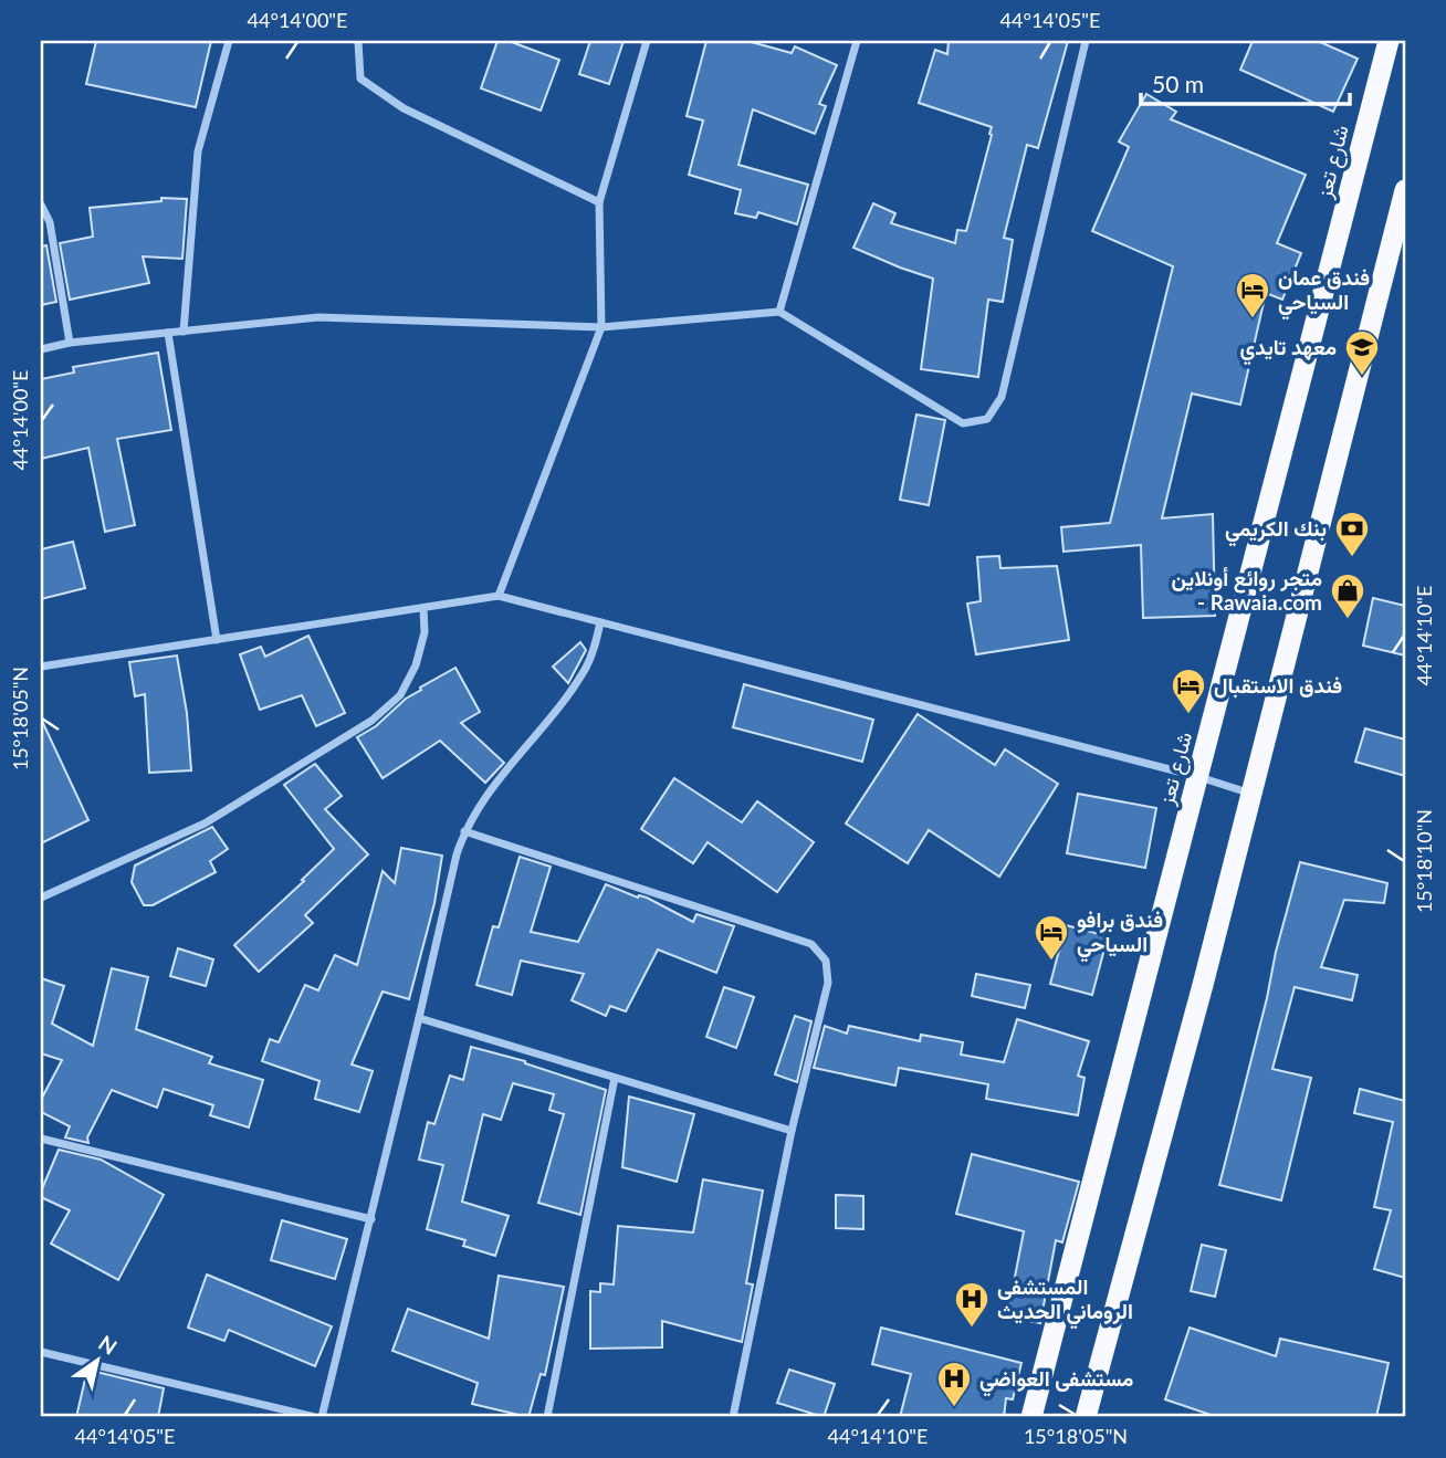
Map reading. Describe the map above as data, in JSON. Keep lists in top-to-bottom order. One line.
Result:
{"streets":{"highway":["شارع تعز"]},"places":{"hotel":["فندق عمان السياحي","فندق الاستقبال","فندق برافو السياحي"],"school or university":["معهد تايدي"],"bank":["بنك الكريمي"],"shop":["متجر روائع أونلاين - Rawaia.com"],"hospital":["المستشفى الروماني الحديث","مستشفى العواضي"]},"scale_bar":"50 m","north":"top right","coordinates":["44°14'00\"E","44°14'05\"E","44°14'10\"E","15°18'05\"N","15°18'10\"N"]}
